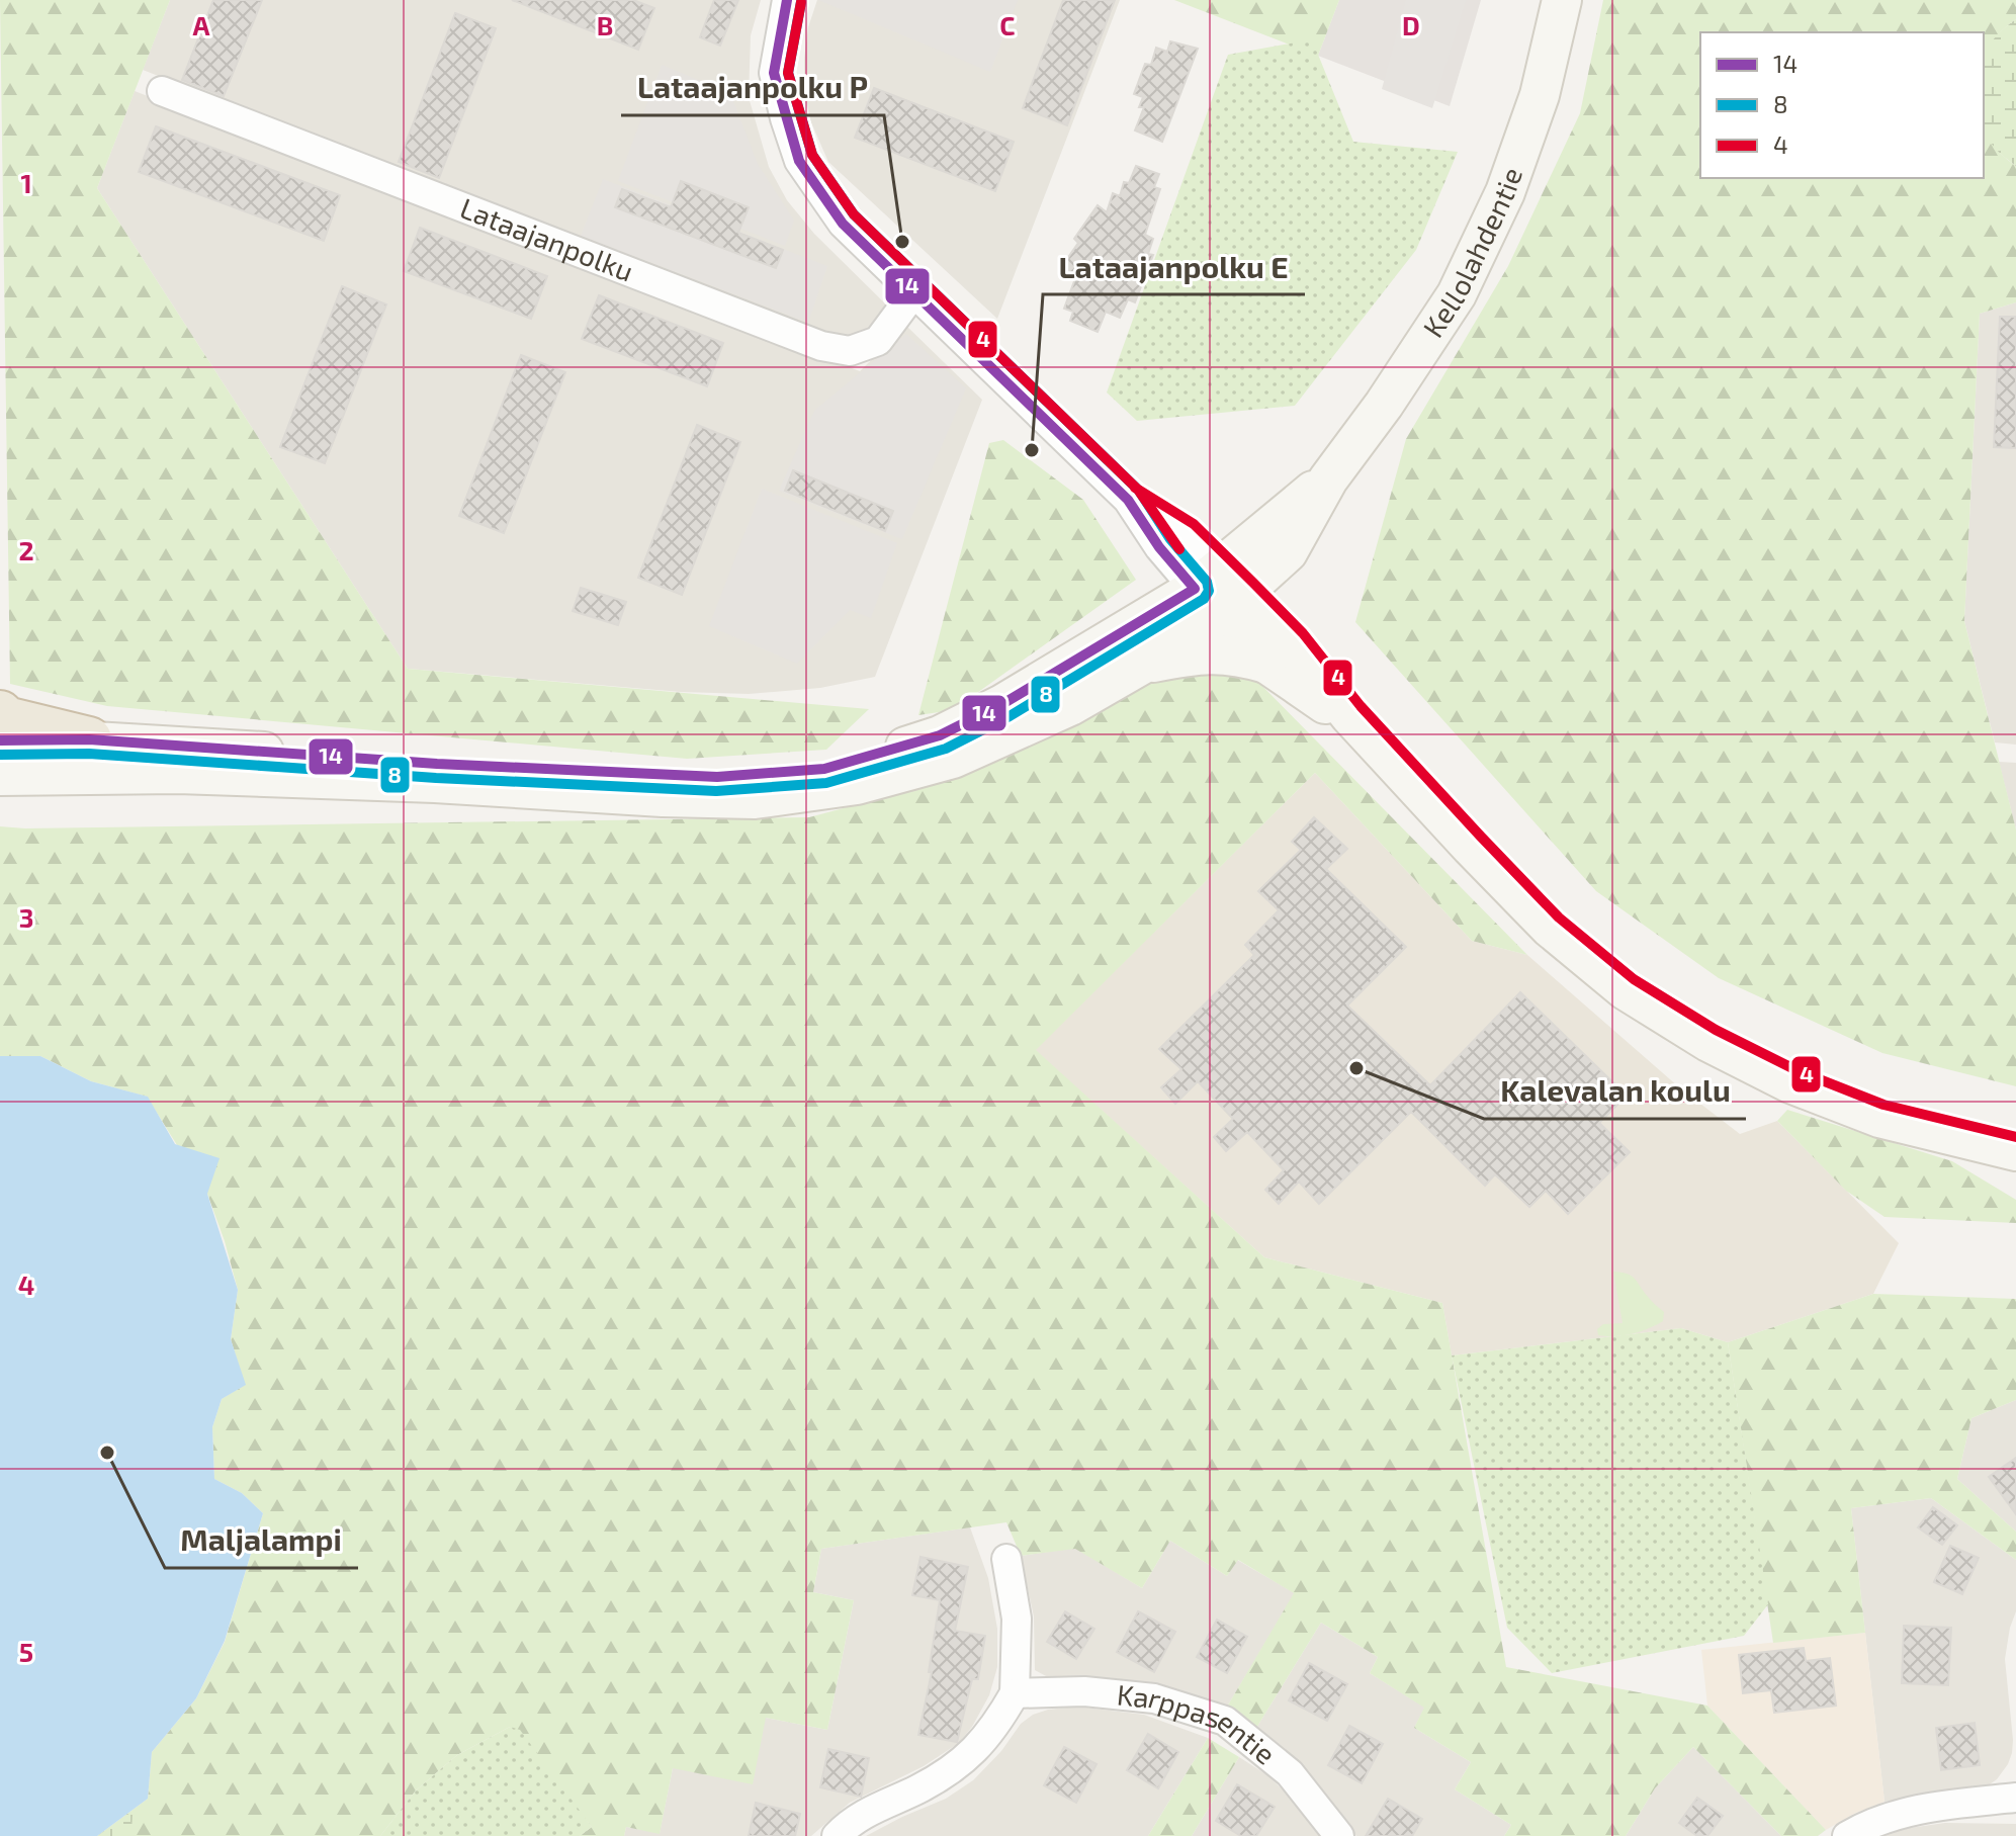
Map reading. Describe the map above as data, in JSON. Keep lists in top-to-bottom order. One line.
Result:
{"streets":{"main road":["Kellolahdentie"],"street":["Lataajanpolku","Karppasentie"]},"places":["Lataajanpolku P","Lataajanpolku E","Kalevalan koulu","Maljalampi"],"lines":["transit line 14","transit line 8","transit line 4"],"legend":["14","8","4"],"grid":{"columns":["A","B","C","D"],"rows":["1","2","3","4","5"]}}
